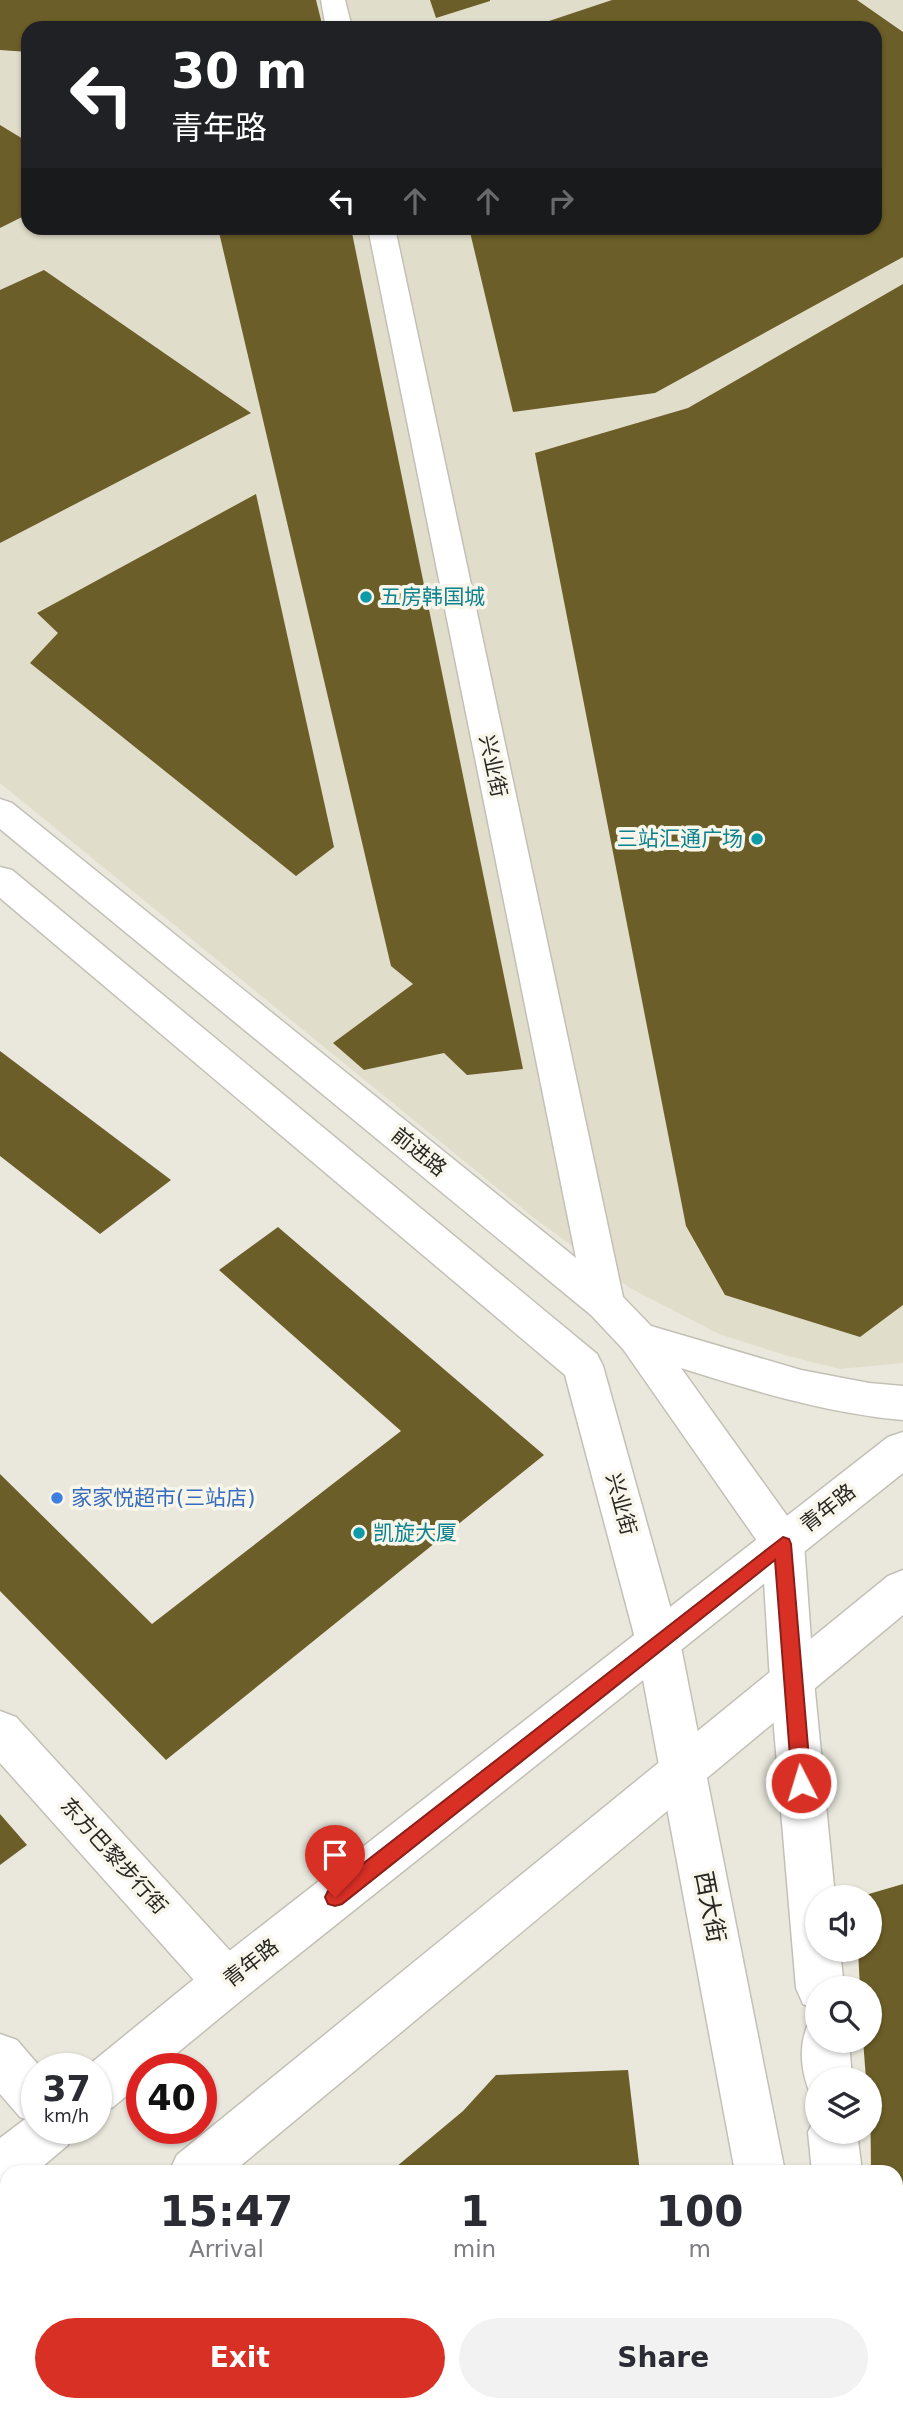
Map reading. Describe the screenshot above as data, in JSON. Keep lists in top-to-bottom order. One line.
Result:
{"streets":{"street":["兴业街","前进路","青年路","东方巴黎步行街","西大街"]},"crossings":[["兴业街","前进路"],["兴业街","青年路"],["兴业街","西大街"],["前进路","青年路"],["青年路","东方巴黎步行街"],["青年路","西大街"]],"places":["五房韩国城","三站汇通广场","家家悦超市(三站店)","凯旋大厦"],"page":{"turn":["30 m","青年路"],"speed":"37 km/h","limit":"40","eta":["15:47","Arrival","1","min","100","m"],"buttons":["Exit","Share"]}}
